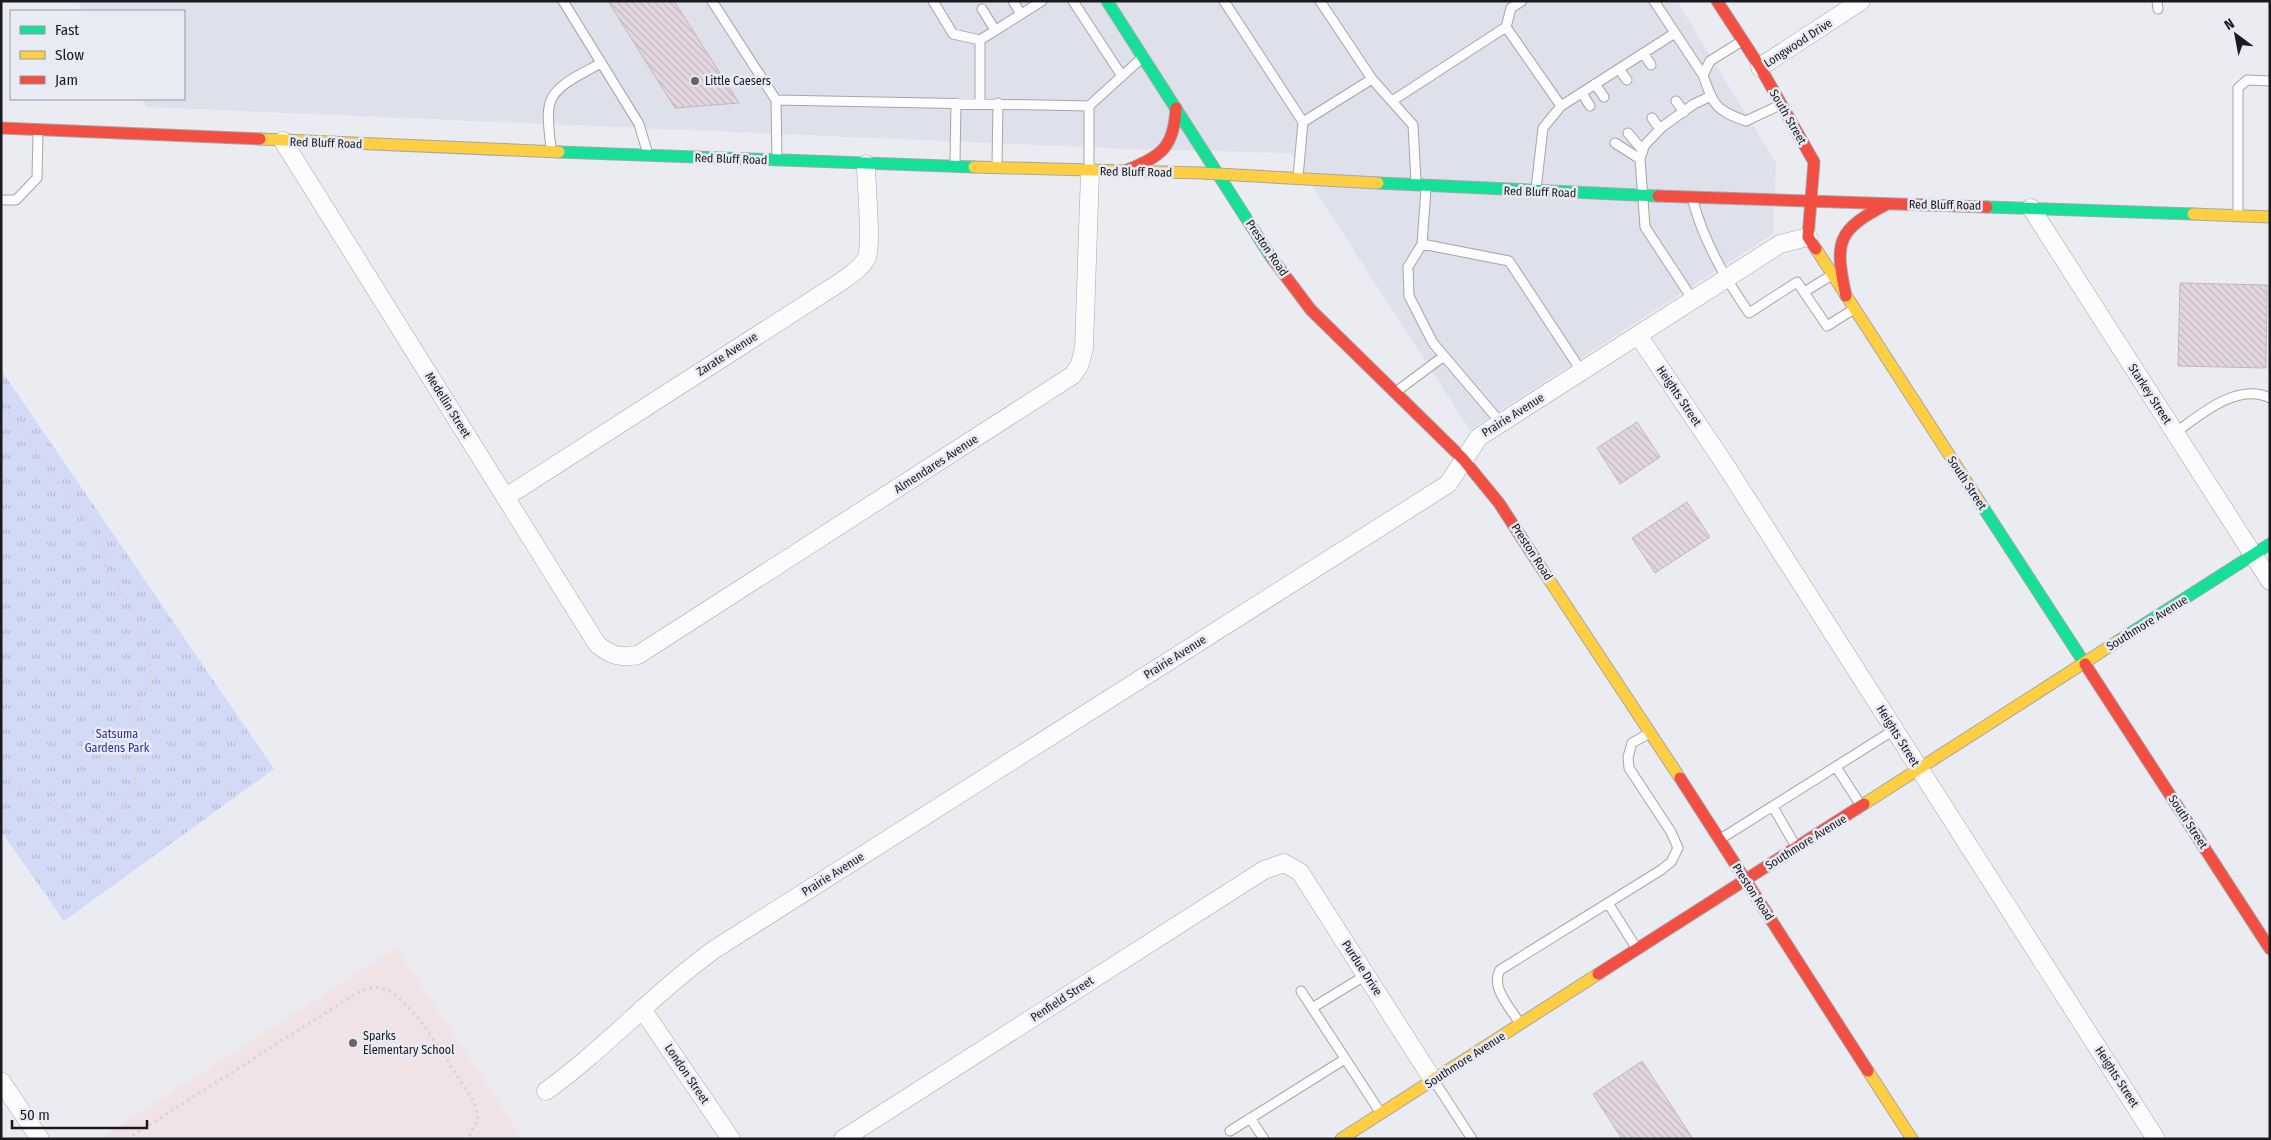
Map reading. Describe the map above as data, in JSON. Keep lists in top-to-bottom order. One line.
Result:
{"streets":{"main road":["South Street","Red Bluff Road","Preston Road","Southmore Avenue"],"street":["Longwood Drive","Zarate Avenue","Starkey Street","Heights Street","Medellin Street","Prairie Avenue","Almendares Avenue","Purdue Drive","Penfield Street","London Street"]},"crossings":[["Longwood Drive","South Street"],["South Street","Red Bluff Road"],["South Street","Prairie Avenue"],["South Street","Southmore Avenue"],["Red Bluff Road","Preston Road"],["Red Bluff Road","Zarate Avenue"],["Red Bluff Road","Starkey Street"],["Red Bluff Road","Medellin Street"],["Red Bluff Road","Almendares Avenue"],["Preston Road","Prairie Avenue"],["Preston Road","Southmore Avenue"],["Zarate Avenue","Medellin Street"],["Starkey Street","Southmore Avenue"],["Heights Street","Prairie Avenue"],["Heights Street","Southmore Avenue"],["Medellin Street","Almendares Avenue"],["Prairie Avenue","London Street"],["Southmore Avenue","Purdue Drive"],["Purdue Drive","Penfield Street"]],"parks":["Satsuma Gardens Park"],"places":["Little Caesers","Sparks Elementary School"],"legend":["Fast","Slow","Jam"],"scale_bar":"50 m","north":"top left"}
